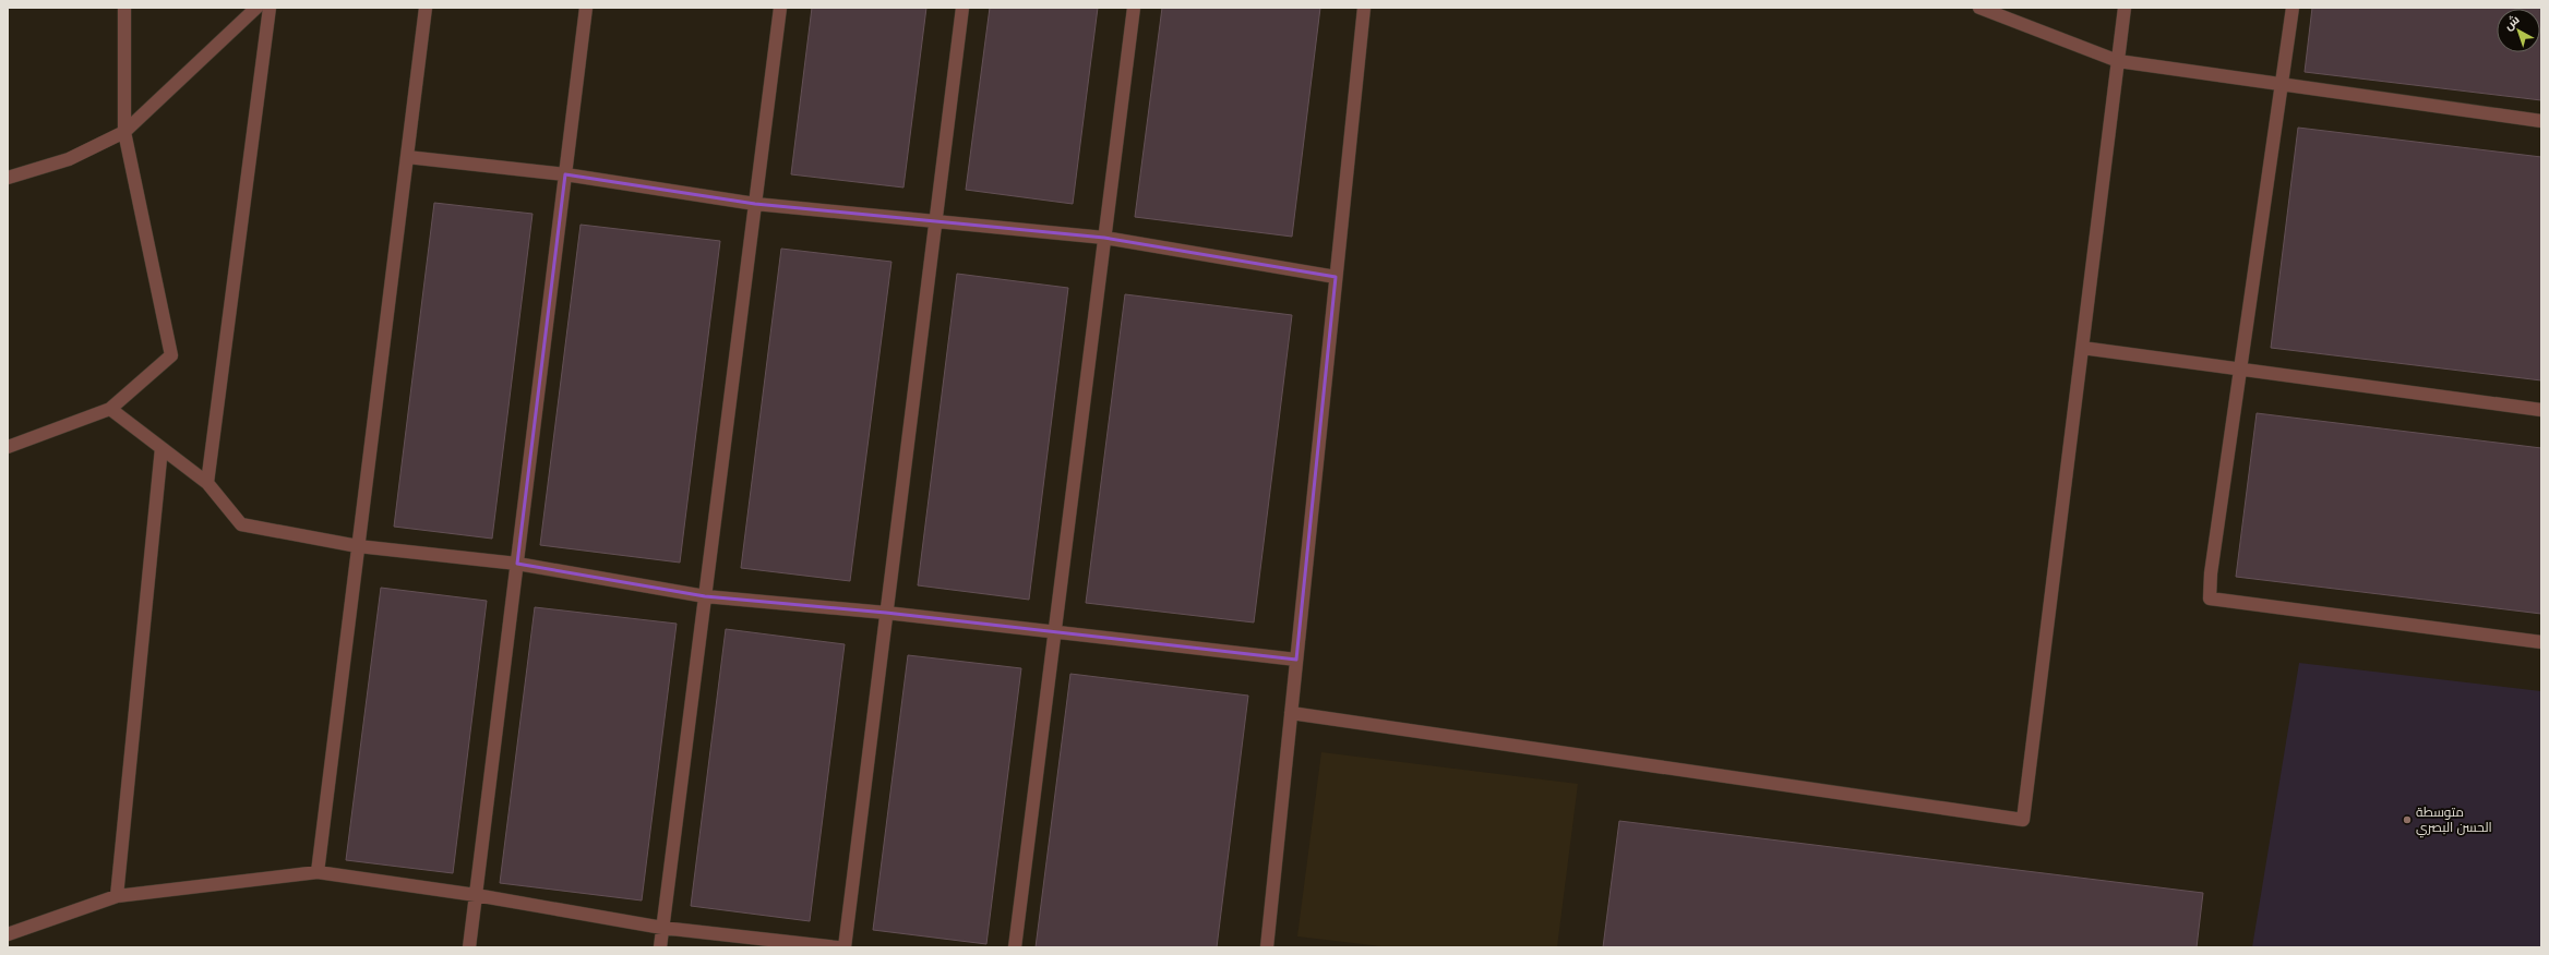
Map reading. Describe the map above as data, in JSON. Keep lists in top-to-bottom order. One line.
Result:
{"places":["متوسطة الحسن البصري"],"north":"top left"}
